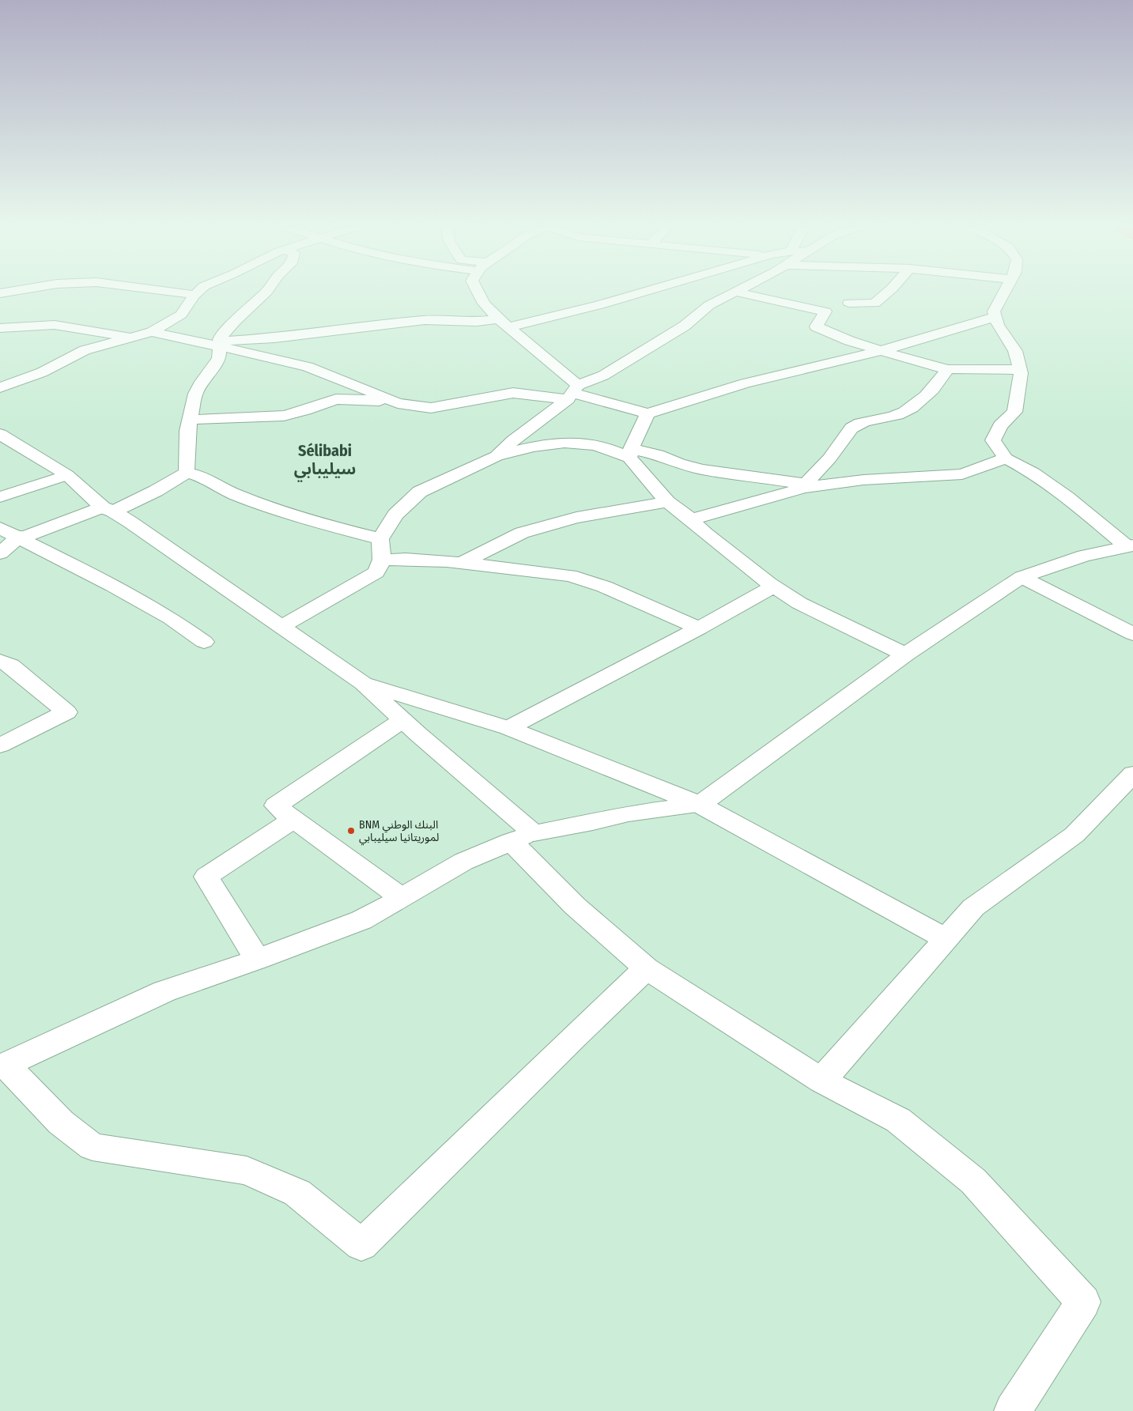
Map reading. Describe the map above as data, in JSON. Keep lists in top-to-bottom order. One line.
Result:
{"districts":["Sélibabi سيليبابي"],"places":["BNM البنك الوطني لموريتانيا سيليبابي"]}
